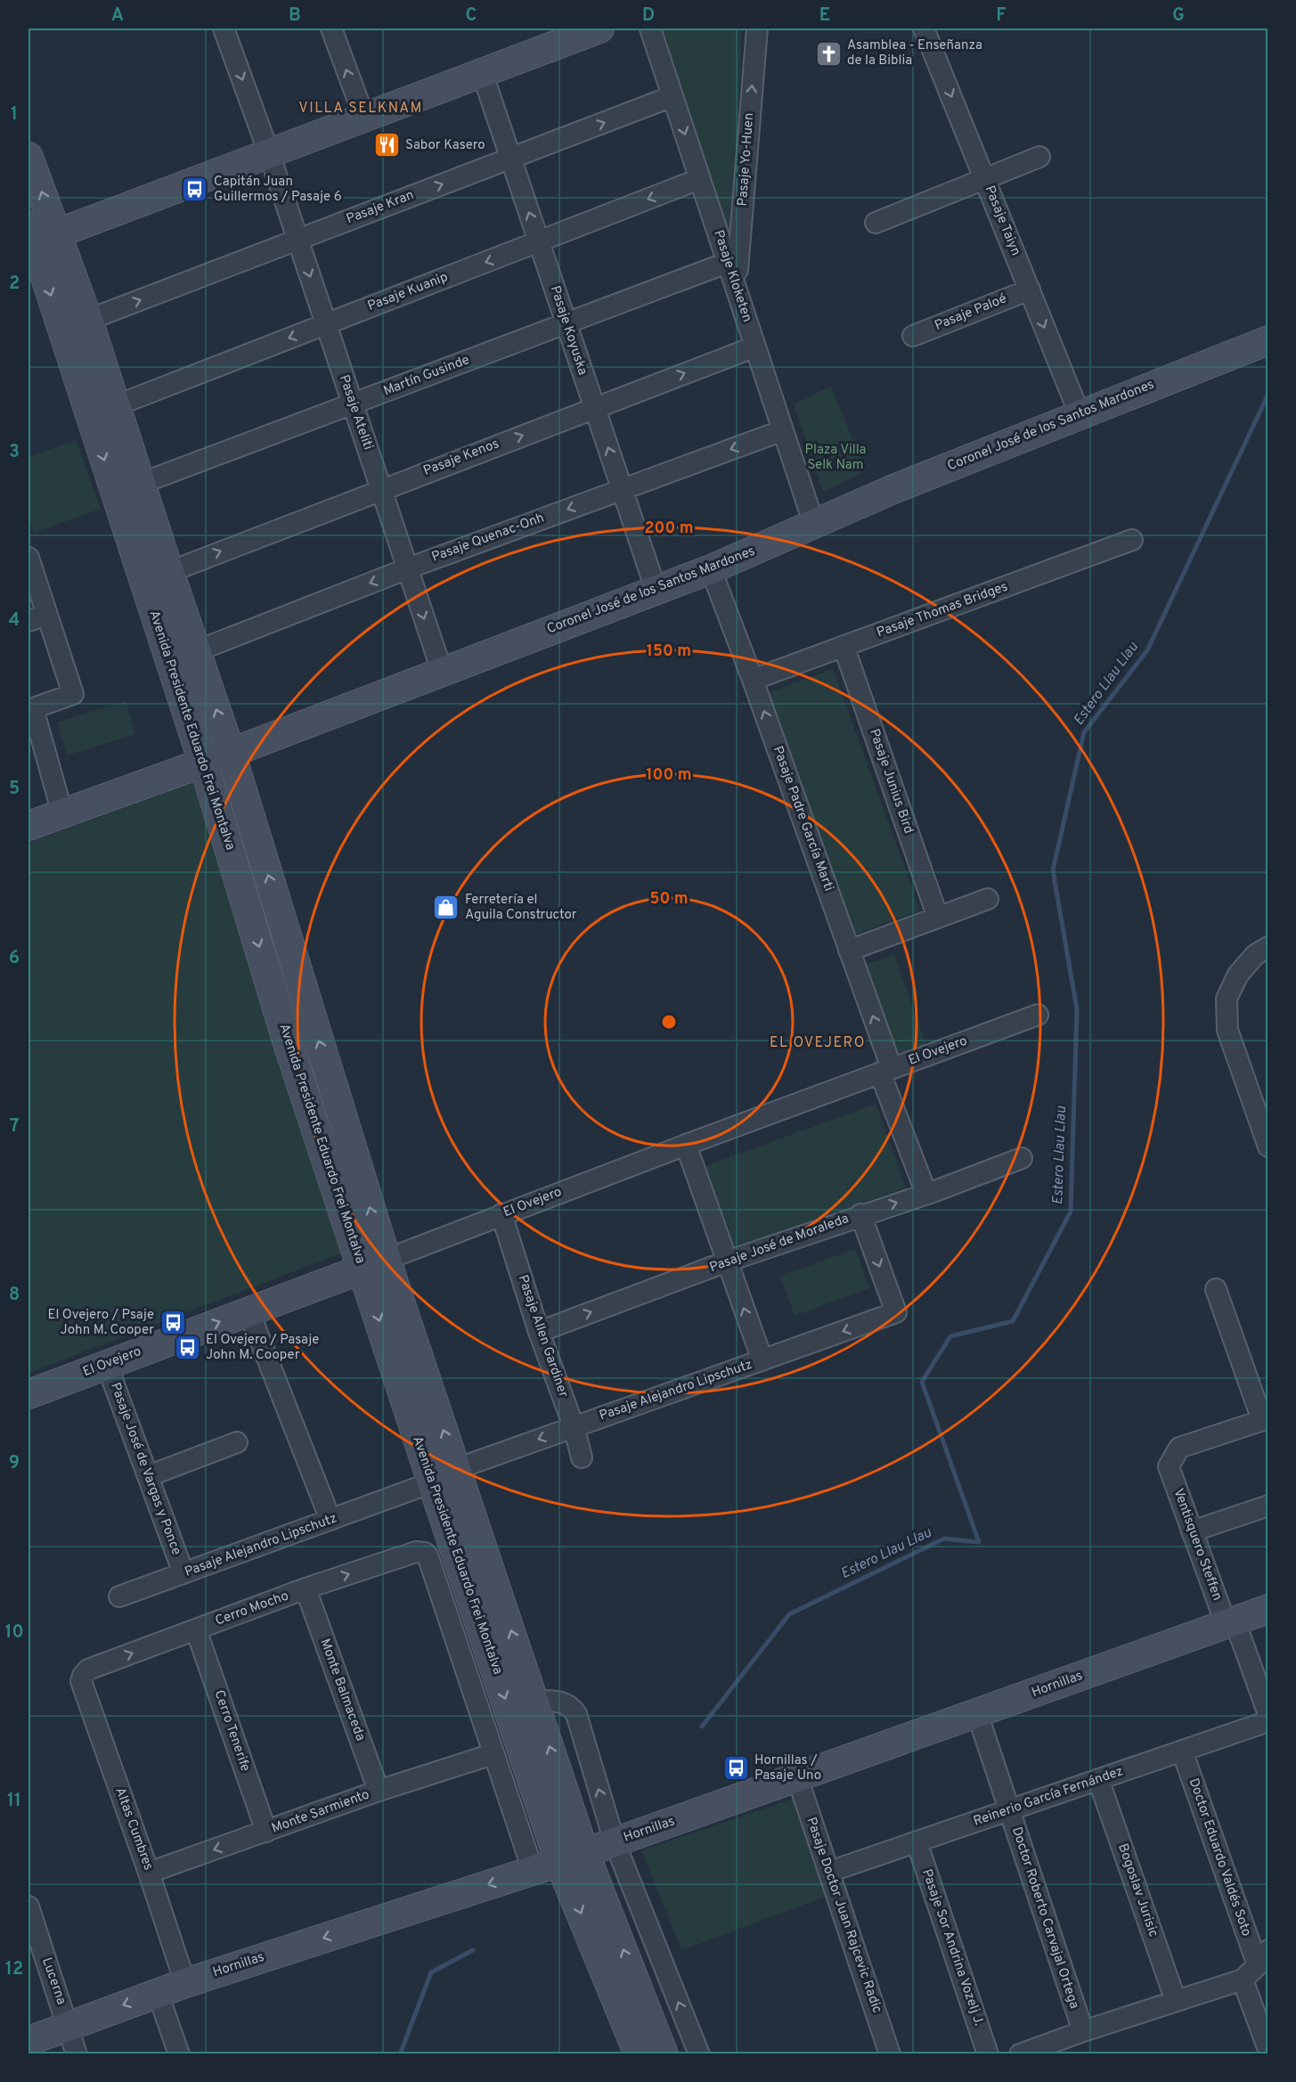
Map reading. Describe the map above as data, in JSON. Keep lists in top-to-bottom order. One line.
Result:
{"streets":{"main road":["Coronel José de los Santos Mardones","Avenida Presidente Eduardo Frei Montalva","El Ovejero","Hornillas"],"street":["Pasaje Yo-Huen","Pasaje Kran","Pasaje Taiyn","Pasaje Kloketen","Pasaje Kuanip","Pasaje Paloé","Pasaje Koyuska","Martín Gusinde","Pasaje Ateliti","Pasaje Kenos","Pasaje Quenac-Onh","Pasaje Thomas Bridges","Pasaje Junius Bird","Pasaje Padre García Marti","Pasaje José de Moraleda","Pasaje Allen Gardiner","Pasaje Alejandro Lipschutz","Pasaje José de Vargas y Ponce","Ventisquero Steffen","Cerro Mocho","Monte Balmaceda","Cerro Tenerife","Reinerio García Fernández","Monte Sarmiento","Altas Cumbres","Doctor Eduardo Valdés Soto","Bogoslav Jurisic","Pasaje Doctor Juan Rajcevic Radic","Doctor Roberto Carvajal Ortega","Pasaje Sor Andrina Vozelj J.","Lucerna"]},"crossings":[["Pasaje Yo-Huen","Pasaje Kloketen"],["Pasaje Yo-Huen","Martín Gusinde"],["Pasaje Kran","Pasaje Kloketen"],["Pasaje Kran","Pasaje Koyuska"],["Pasaje Kran","Pasaje Ateliti"],["Pasaje Kran","Avenida Presidente Eduardo Frei Montalva"],["Pasaje Taiyn","Pasaje Paloé"],["Pasaje Taiyn","Coronel José de los Santos Mardones"],["Pasaje Kloketen","Pasaje Kuanip"],["Pasaje Kloketen","Martín Gusinde"],["Pasaje Kloketen","Coronel José de los Santos Mardones"],["Pasaje Kloketen","Pasaje Kenos"],["Pasaje Kloketen","Pasaje Quenac-Onh"],["Pasaje Kuanip","Pasaje Koyuska"],["Pasaje Kuanip","Pasaje Ateliti"],["Pasaje Kuanip","Avenida Presidente Eduardo Frei Montalva"],["Pasaje Koyuska","Martín Gusinde"],["Pasaje Koyuska","Coronel José de los Santos Mardones"],["Pasaje Koyuska","Pasaje Kenos"],["Pasaje Koyuska","Pasaje Quenac-Onh"],["Martín Gusinde","Pasaje Ateliti"],["Martín Gusinde","Avenida Presidente Eduardo Frei Montalva"],["Pasaje Ateliti","Coronel José de los Santos Mardones"],["Pasaje Ateliti","Pasaje Kenos"],["Pasaje Ateliti","Pasaje Quenac-Onh"],["Coronel José de los Santos Mardones","Avenida Presidente Eduardo Frei Montalva"],["Coronel José de los Santos Mardones","Pasaje Padre García Marti"],["Pasaje Kenos","Avenida Presidente Eduardo Frei Montalva"],["Pasaje Quenac-Onh","Avenida Presidente Eduardo Frei Montalva"],["Pasaje Thomas Bridges","Pasaje Junius Bird"],["Pasaje Thomas Bridges","Pasaje Padre García Marti"],["Avenida Presidente Eduardo Frei Montalva","El Ovejero"],["Avenida Presidente Eduardo Frei Montalva","Pasaje Alejandro Lipschutz"],["Avenida Presidente Eduardo Frei Montalva","Cerro Mocho"],["Avenida Presidente Eduardo Frei Montalva","Hornillas"],["Avenida Presidente Eduardo Frei Montalva","Monte Sarmiento"],["Pasaje Padre García Marti","El Ovejero"],["Pasaje Padre García Marti","Pasaje José de Moraleda"],["El Ovejero","Pasaje Allen Gardiner"],["El Ovejero","Pasaje José de Vargas y Ponce"],["Pasaje José de Moraleda","Pasaje Allen Gardiner"],["Pasaje José de Moraleda","Pasaje Alejandro Lipschutz"],["Pasaje Allen Gardiner","Pasaje Alejandro Lipschutz"],["Pasaje Alejandro Lipschutz","Pasaje José de Vargas y Ponce"],["Ventisquero Steffen","Hornillas"],["Cerro Mocho","Monte Balmaceda"],["Cerro Mocho","Cerro Tenerife"],["Cerro Mocho","Altas Cumbres"],["Hornillas","Altas Cumbres"],["Hornillas","Pasaje Doctor Juan Rajcevic Radic"],["Hornillas","Doctor Roberto Carvajal Ortega"],["Hornillas","Lucerna"],["Monte Balmaceda","Monte Sarmiento"],["Cerro Tenerife","Monte Sarmiento"],["Reinerio García Fernández","Doctor Eduardo Valdés Soto"],["Reinerio García Fernández","Bogoslav Jurisic"],["Reinerio García Fernández","Pasaje Doctor Juan Rajcevic Radic"],["Reinerio García Fernández","Doctor Roberto Carvajal Ortega"],["Reinerio García Fernández","Pasaje Sor Andrina Vozelj J."],["Monte Sarmiento","Altas Cumbres"]],"one_way":["Pasaje Yo-Huen","Pasaje Kran","Pasaje Taiyn","Pasaje Kuanip","Pasaje Ateliti","Pasaje Kenos","Pasaje Quenac-Onh","Pasaje Padre García Marti","Pasaje José de Moraleda","Cerro Mocho","Hornillas"],"districts":["VILLA SELKNAM","EL OVEJERO"],"water":["Estero Llau Llau"],"parks":["Plaza Villa Selk Nam"],"places":{"church":["Asamblea - Enseñanza de la Biblia"],"restaurant":["Sabor Kasero"],"bus stop":["Capitán Juan Guillermos / Pasaje 6","El Ovejero / Psaje John M. Cooper","El Ovejero / Pasaje John M. Cooper","Hornillas / Pasaje Uno"],"shop":["Ferretería el Aguila Constructor"]},"grid":{"columns":["A","B","C","D","E","F","G"],"rows":["1","2","3","4","5","6","7","8","9","10","11","12"]},"rings":["200 m","150 m","100 m","50 m"]}
